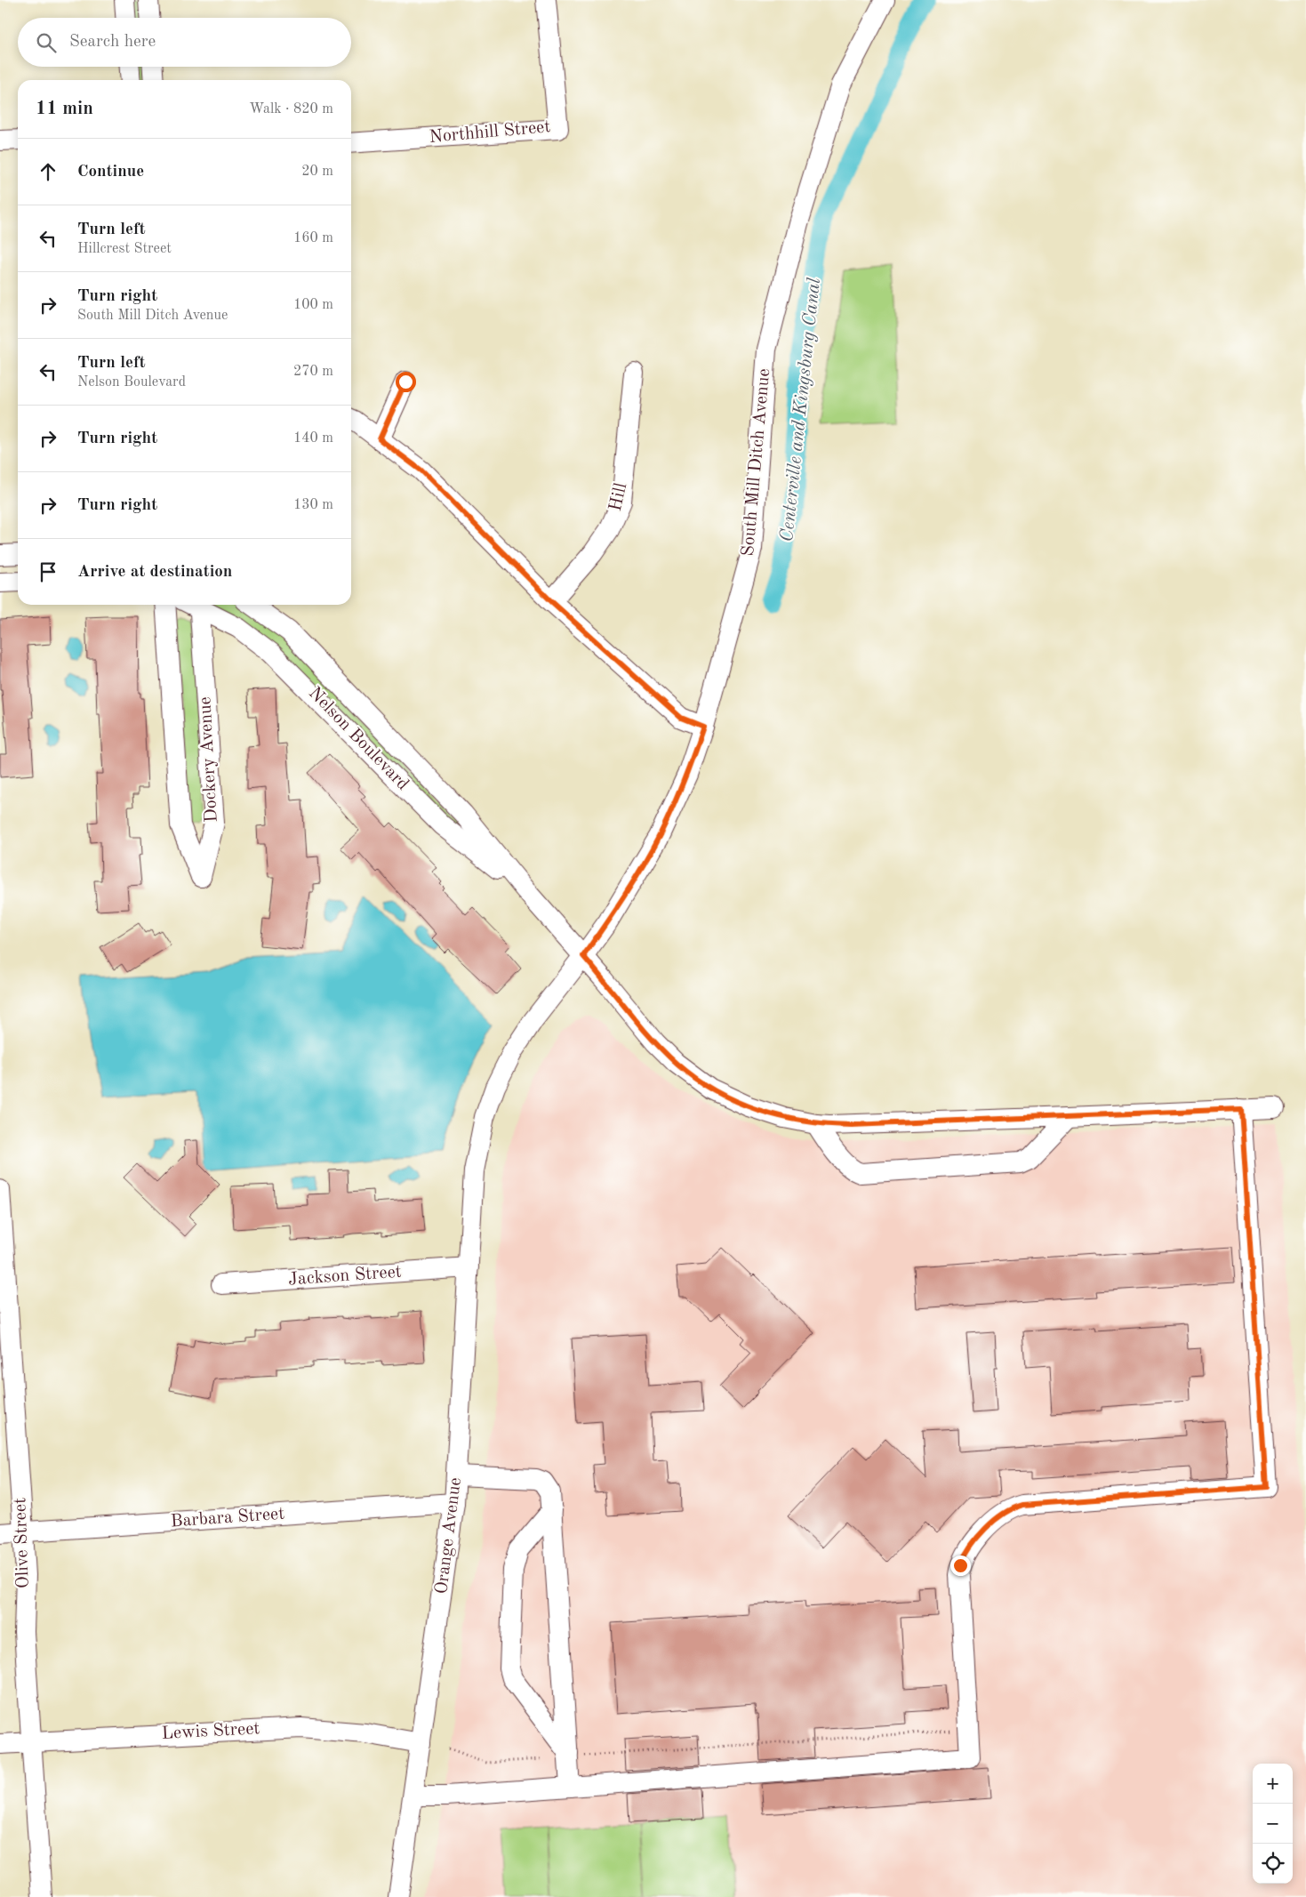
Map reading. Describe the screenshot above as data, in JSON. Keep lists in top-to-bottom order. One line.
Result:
{"streets":{"street":["Northhill Street","South Mill Ditch Avenue","Hill","Nelson Boulevard","Dockery Avenue","Jackson Street","Barbara Street","Orange Avenue","Olive Street","Lewis Street"]},"crossings":[["South Mill Ditch Avenue","Nelson Boulevard"],["South Mill Ditch Avenue","Orange Avenue"],["Jackson Street","Orange Avenue"],["Barbara Street","Orange Avenue"],["Barbara Street","Olive Street"],["Orange Avenue","Lewis Street"],["Olive Street","Lewis Street"]],"water":["Centerville and Kingsburg Canal"],"page":{"search":"Search here","heading":["11 min","Walk · 820 m"],"list":[["Continue","20 m"],["Turn left","Hillcrest Street","160 m"],["Turn right","South Mill Ditch Avenue","100 m"],["Turn left","Nelson Boulevard","270 m"],["Turn right","140 m"],["Turn right","130 m"],"Arrive at destination"],"map_buttons":["+","−"]}}
